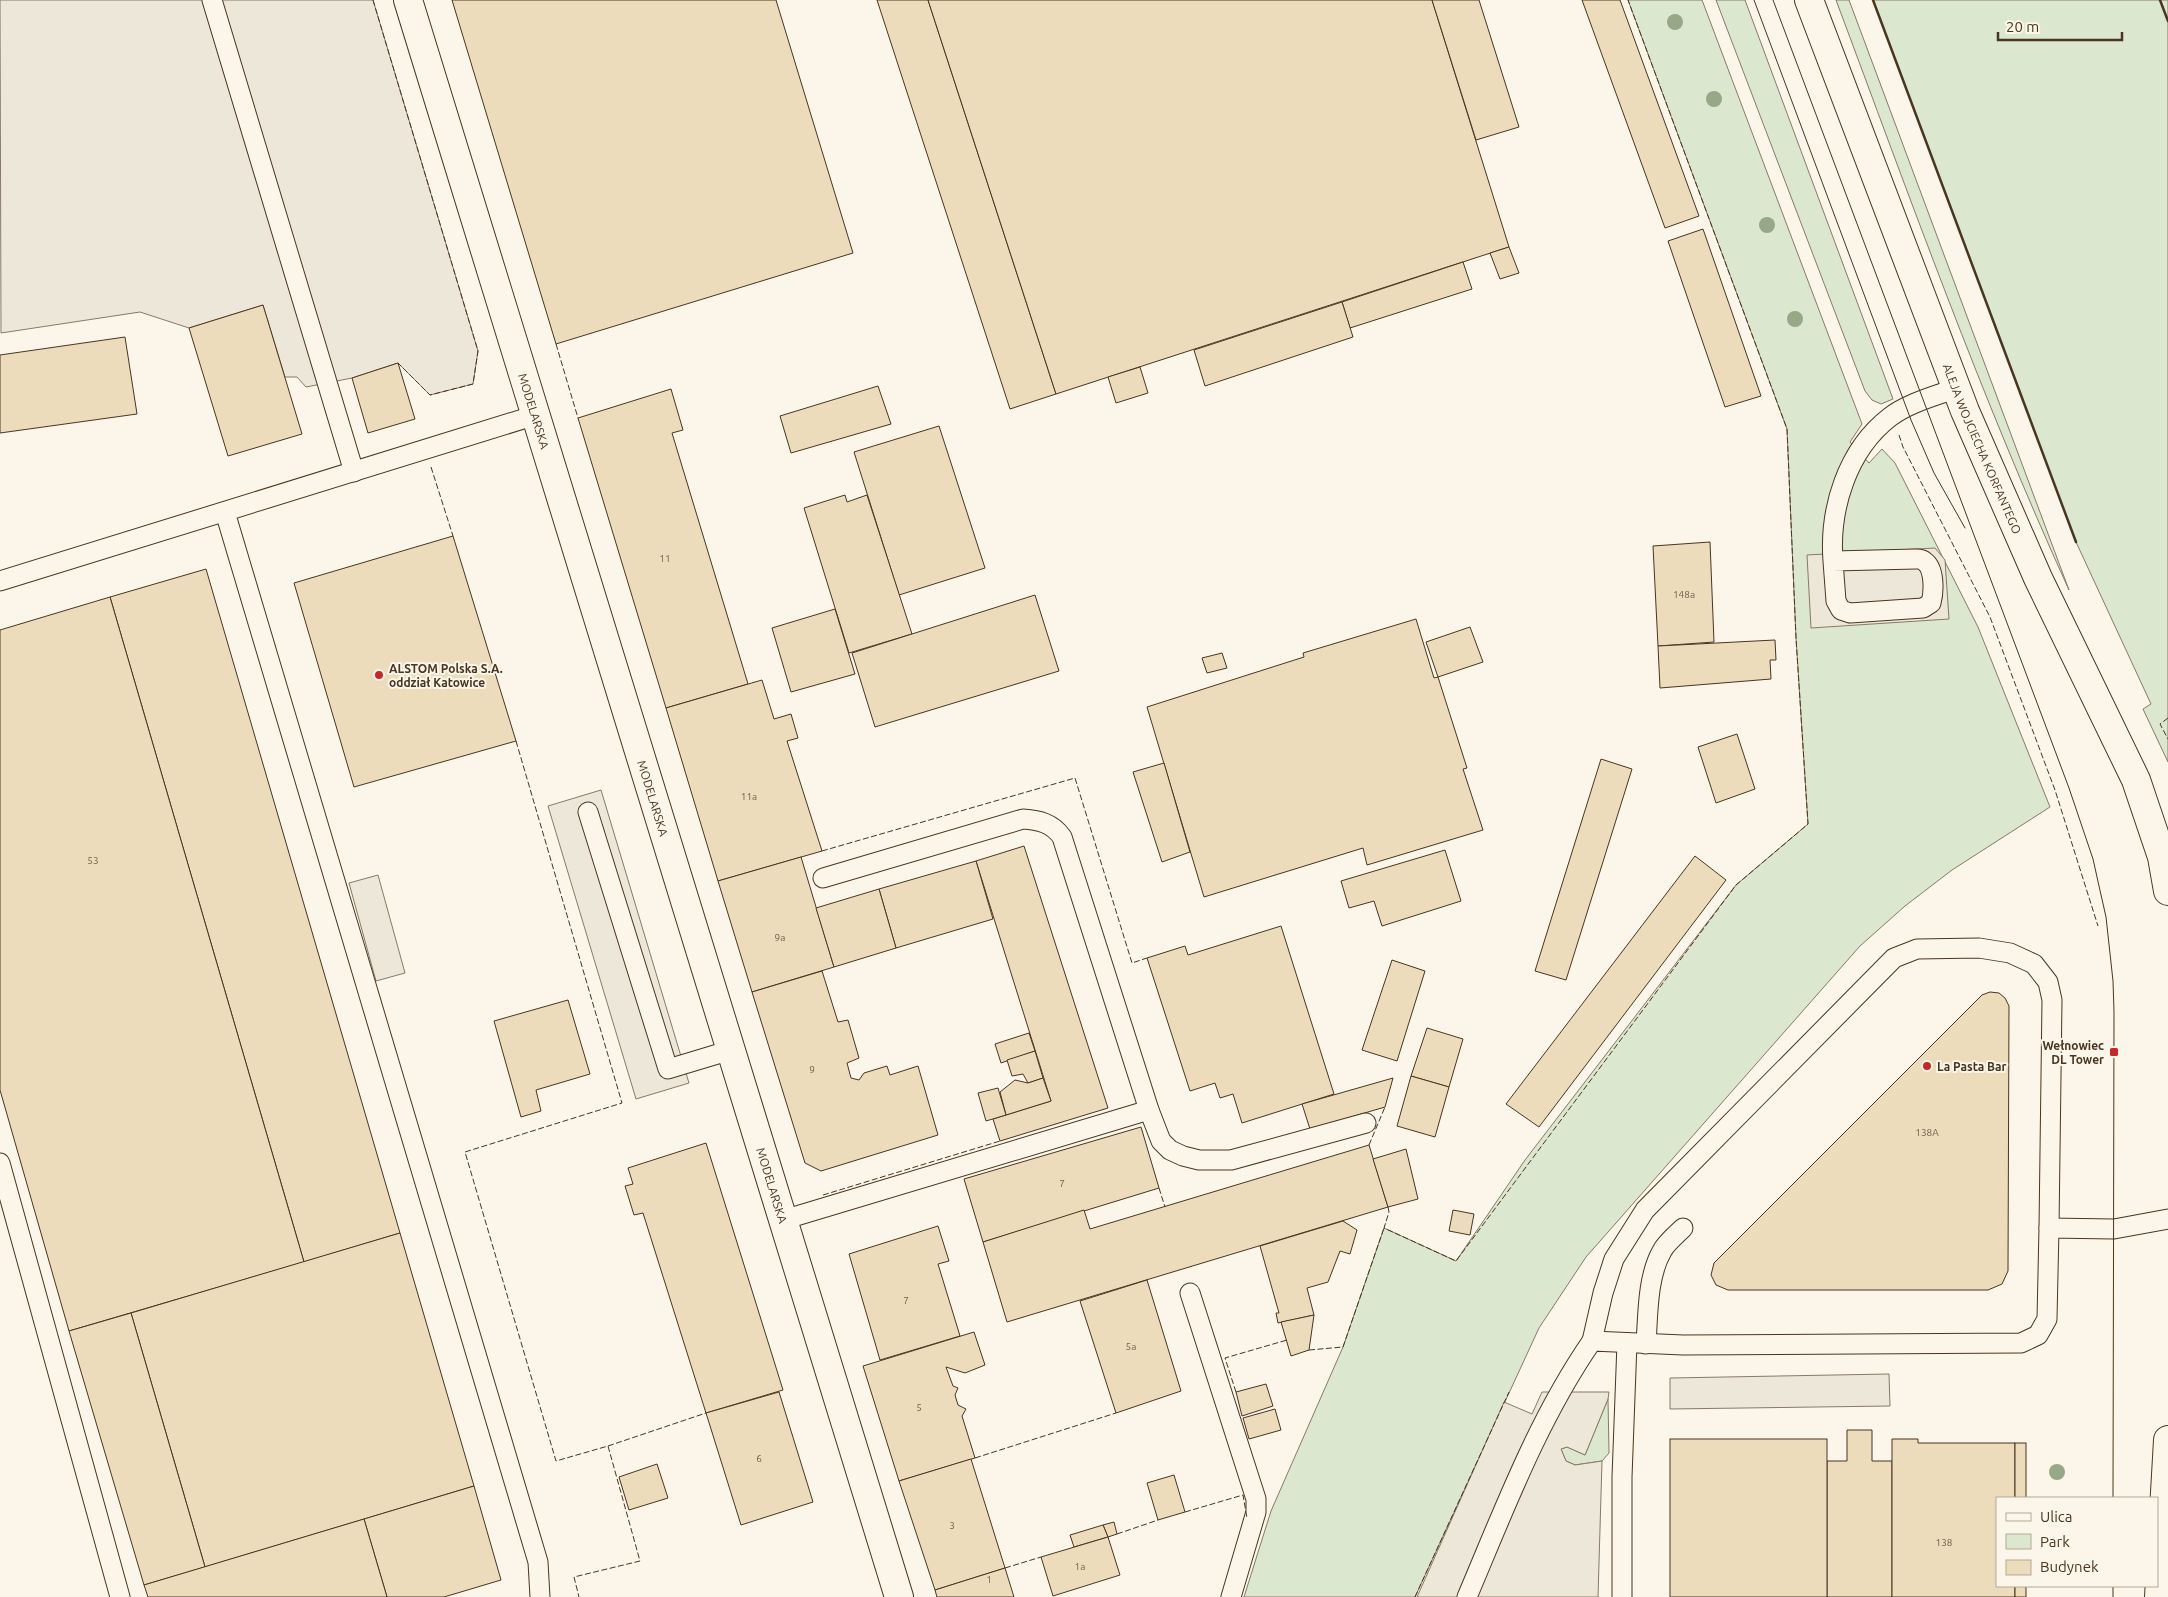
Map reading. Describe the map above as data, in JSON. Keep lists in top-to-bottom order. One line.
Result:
{"streets":{"street":["MODELARSKA","ALEJA WOJCIECHA KORFANTEGO"]},"places":{"other":["ALSTOM Polska S.A. oddział Katowice","La Pasta Bar"],"transit":["Wełnowiec DL Tower"]},"house_numbers":["11","148a","11a","53","9a","9","138A","7","7","5a","5","6","3","138","1a","1"],"legend":["Ulica","Park","Budynek"],"scale_bar":"20 m"}
